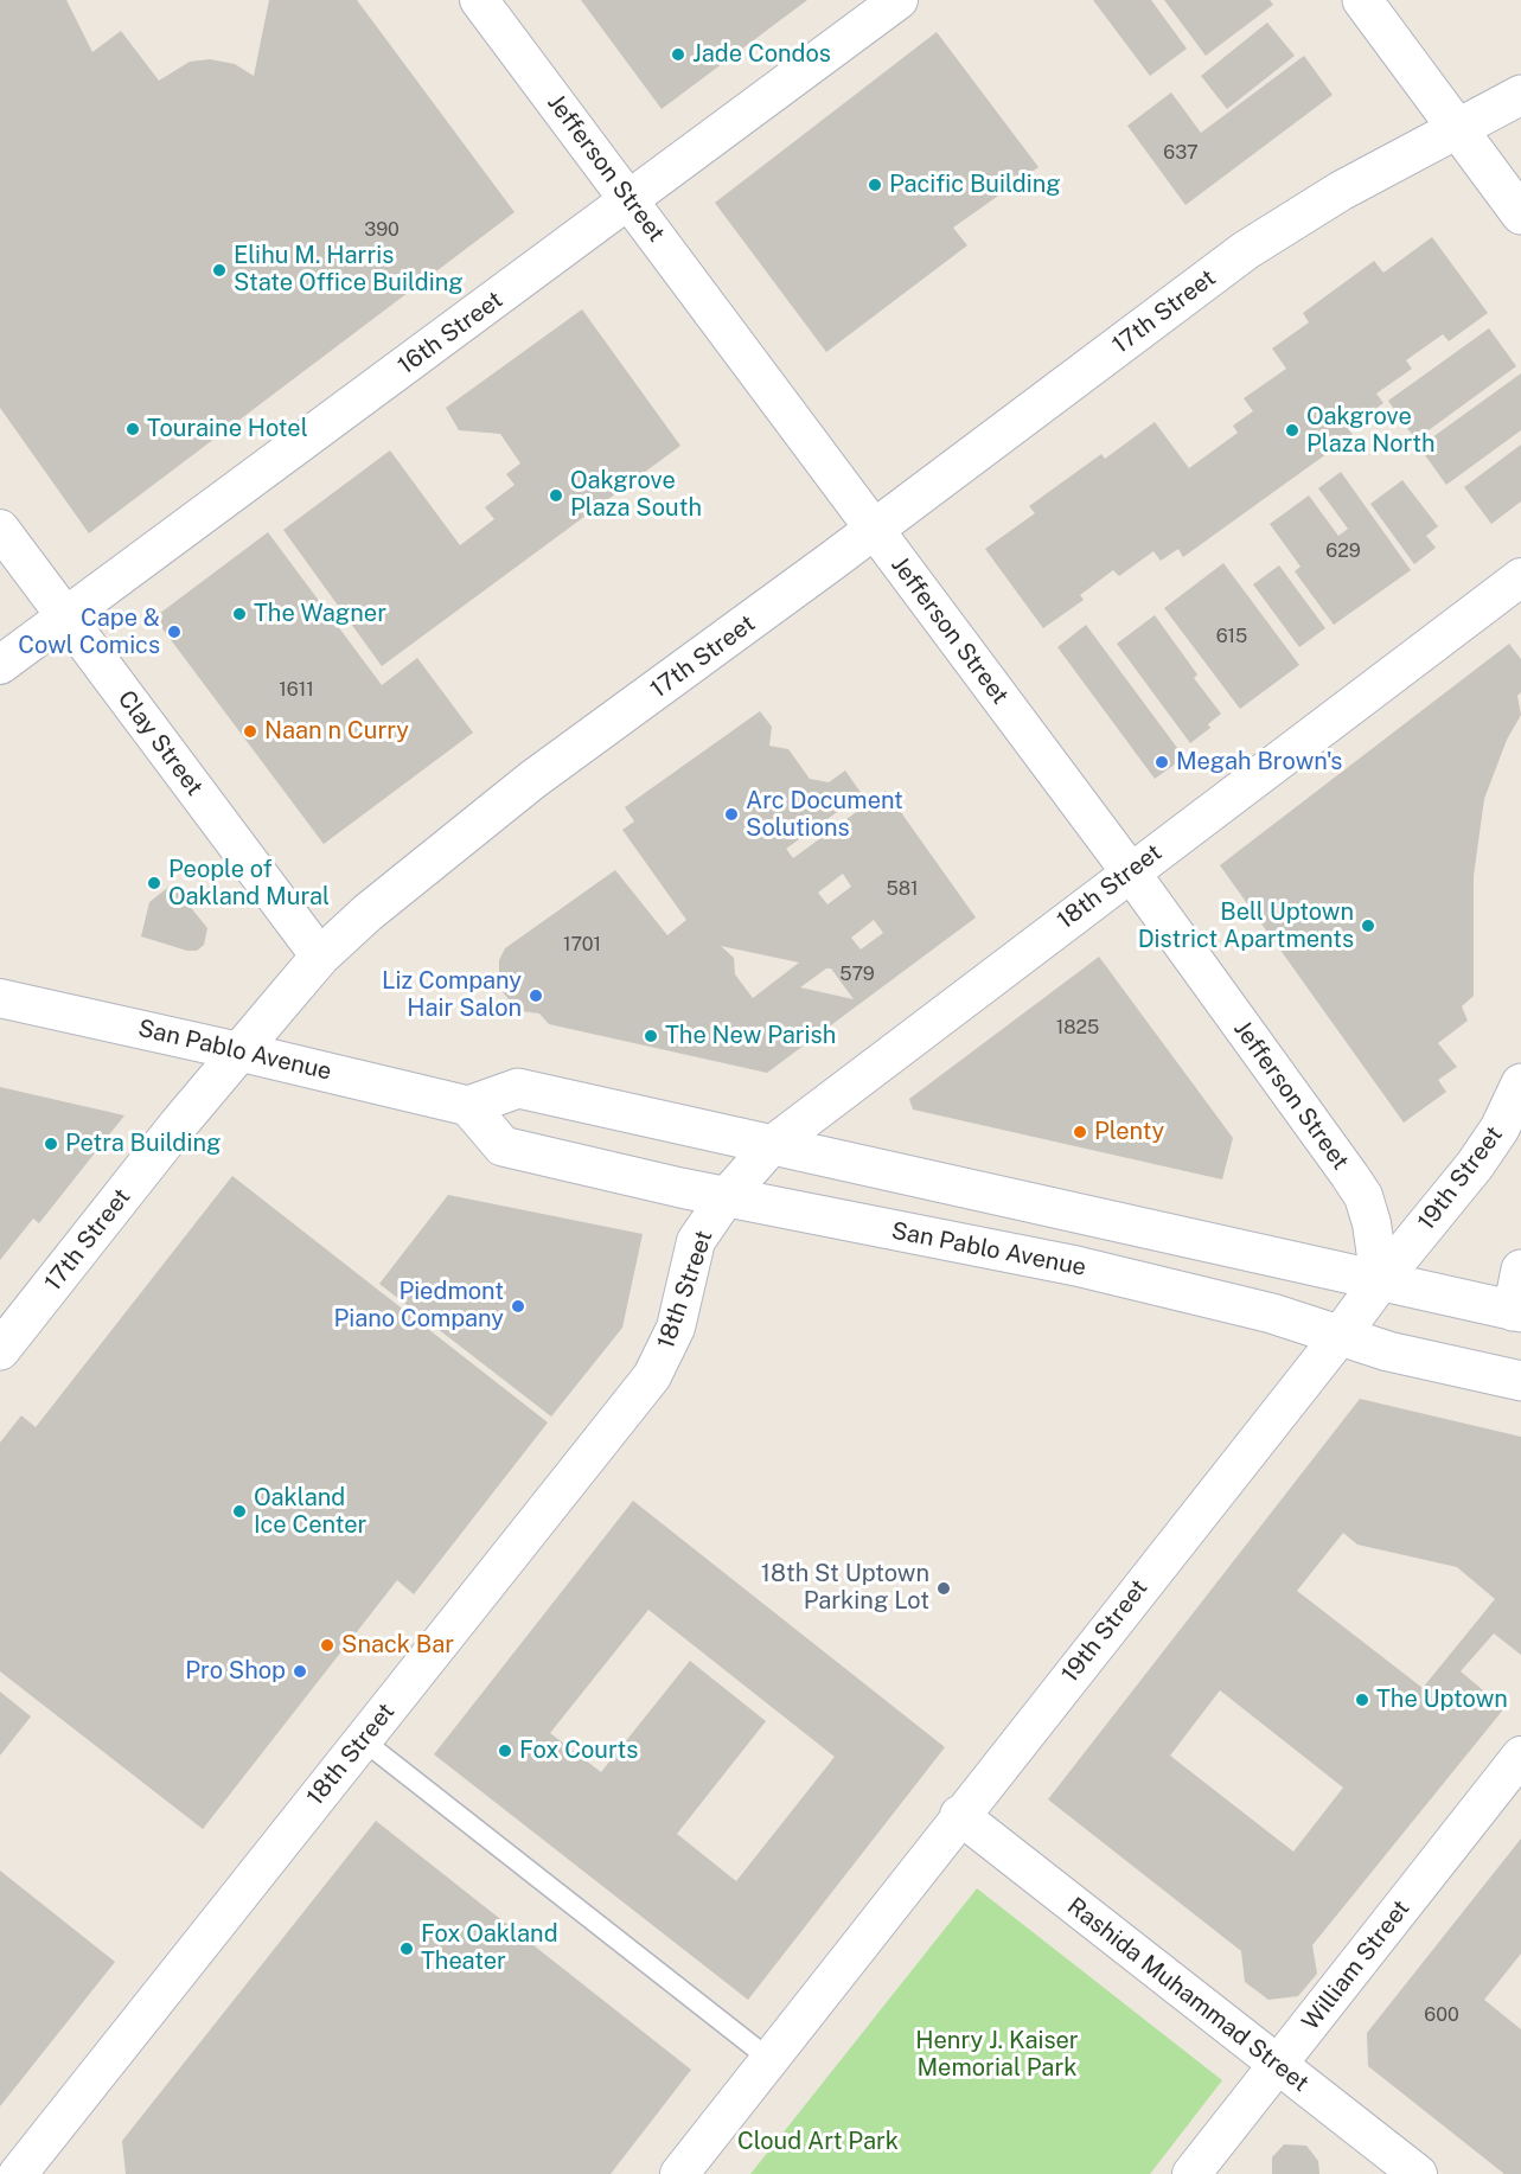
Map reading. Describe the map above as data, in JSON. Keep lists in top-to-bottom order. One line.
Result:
{"streets":{"main road":["17th Street","San Pablo Avenue","19th Street"],"street":["Jefferson Street","16th Street","Clay Street","18th Street","William Street","Rashida Muhammad Street"]},"crossings":[["Jefferson Street","17th Street"],["Jefferson Street","16th Street"],["Jefferson Street","18th Street"],["Jefferson Street","19th Street"],["17th Street","Clay Street"],["17th Street","San Pablo Avenue"],["16th Street","Clay Street"],["18th Street","San Pablo Avenue"],["San Pablo Avenue","19th Street"],["19th Street","Rashida Muhammad Street"],["William Street","Rashida Muhammad Street"]],"parks":["Henry J. Kaiser Memorial Park","Cloud Art Park"],"places":["Jade Condos","Pacific Building","Elihu M. Harris State Office Building","Touraine Hotel","Oakgrove Plaza North","Oakgrove Plaza South","The Wagner","Cape & Cowl Comics","Naan n Curry","Megah Brown's","Arc Document Solutions","People of Oakland Mural","Bell Uptown District Apartments","Liz Company Hair Salon","The New Parish","Plenty","Petra Building","Piedmont Piano Company","Oakland Ice Center","18th St Uptown Parking Lot","Snack Bar","Pro Shop","The Uptown","Fox Courts","Fox Oakland Theater"],"house_numbers":["637","390","629","615","1611","581","1701","579","1825","600"]}
